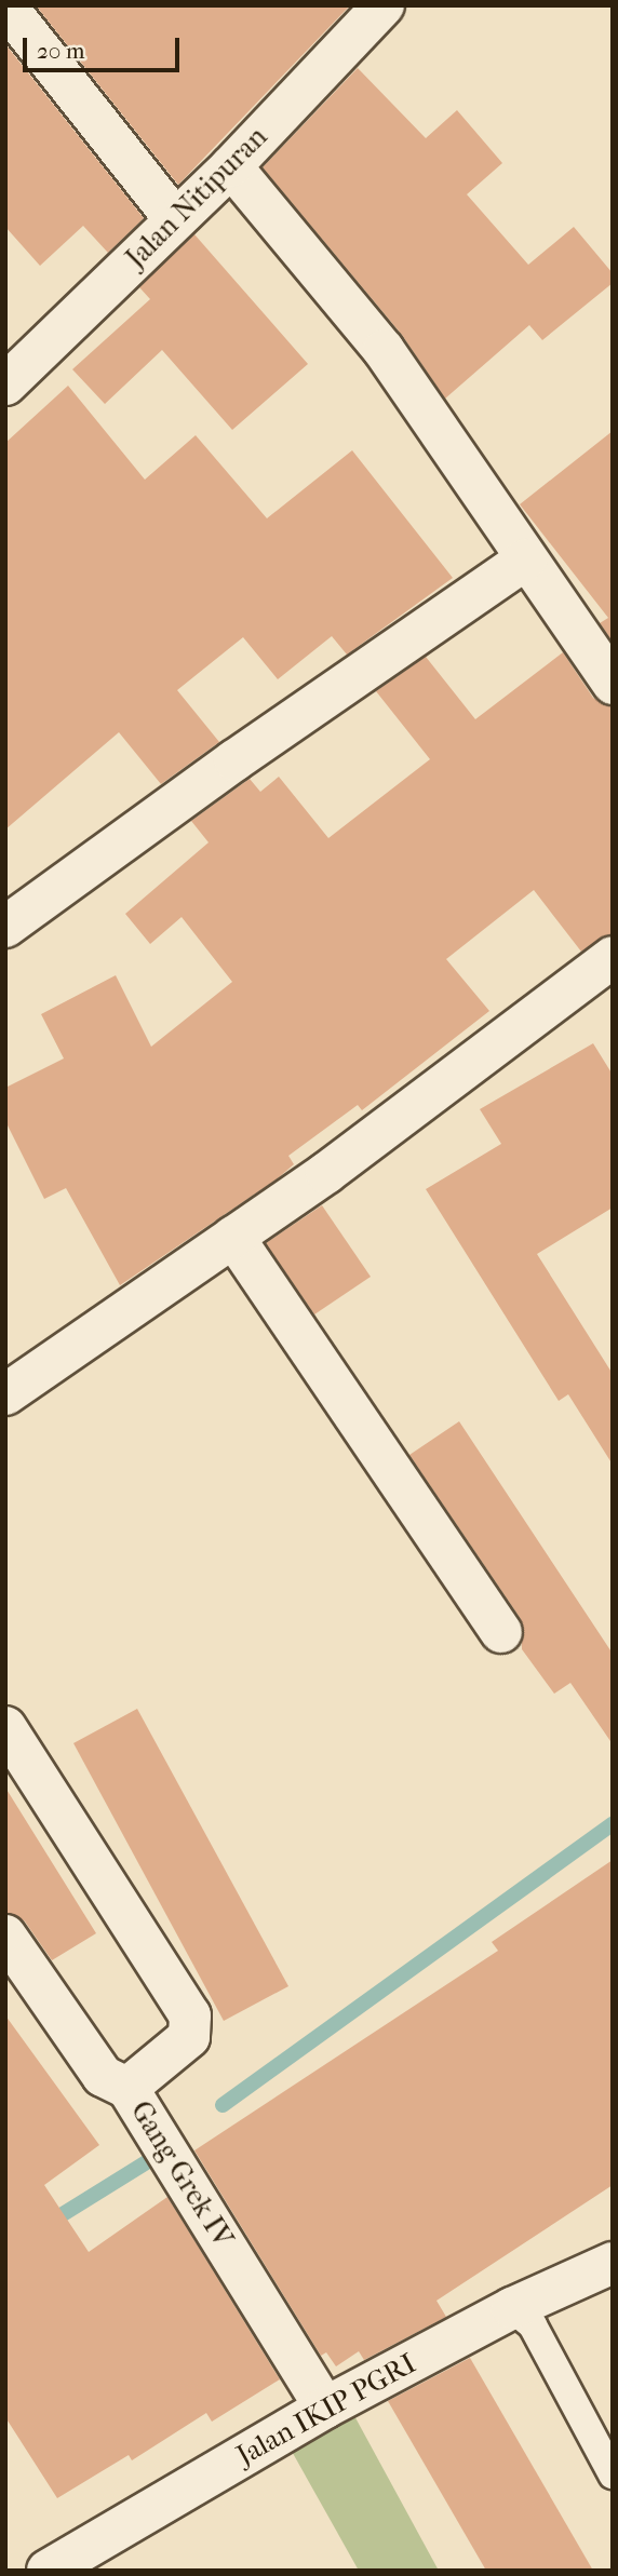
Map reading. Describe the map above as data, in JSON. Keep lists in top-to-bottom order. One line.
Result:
{"streets":{"street":["Jalan Nitipuran","Gang Grek IV","Jalan IKIP PGRI"]},"crossings":[["Gang Grek IV","Jalan IKIP PGRI"]],"scale_bar":"20 m"}
